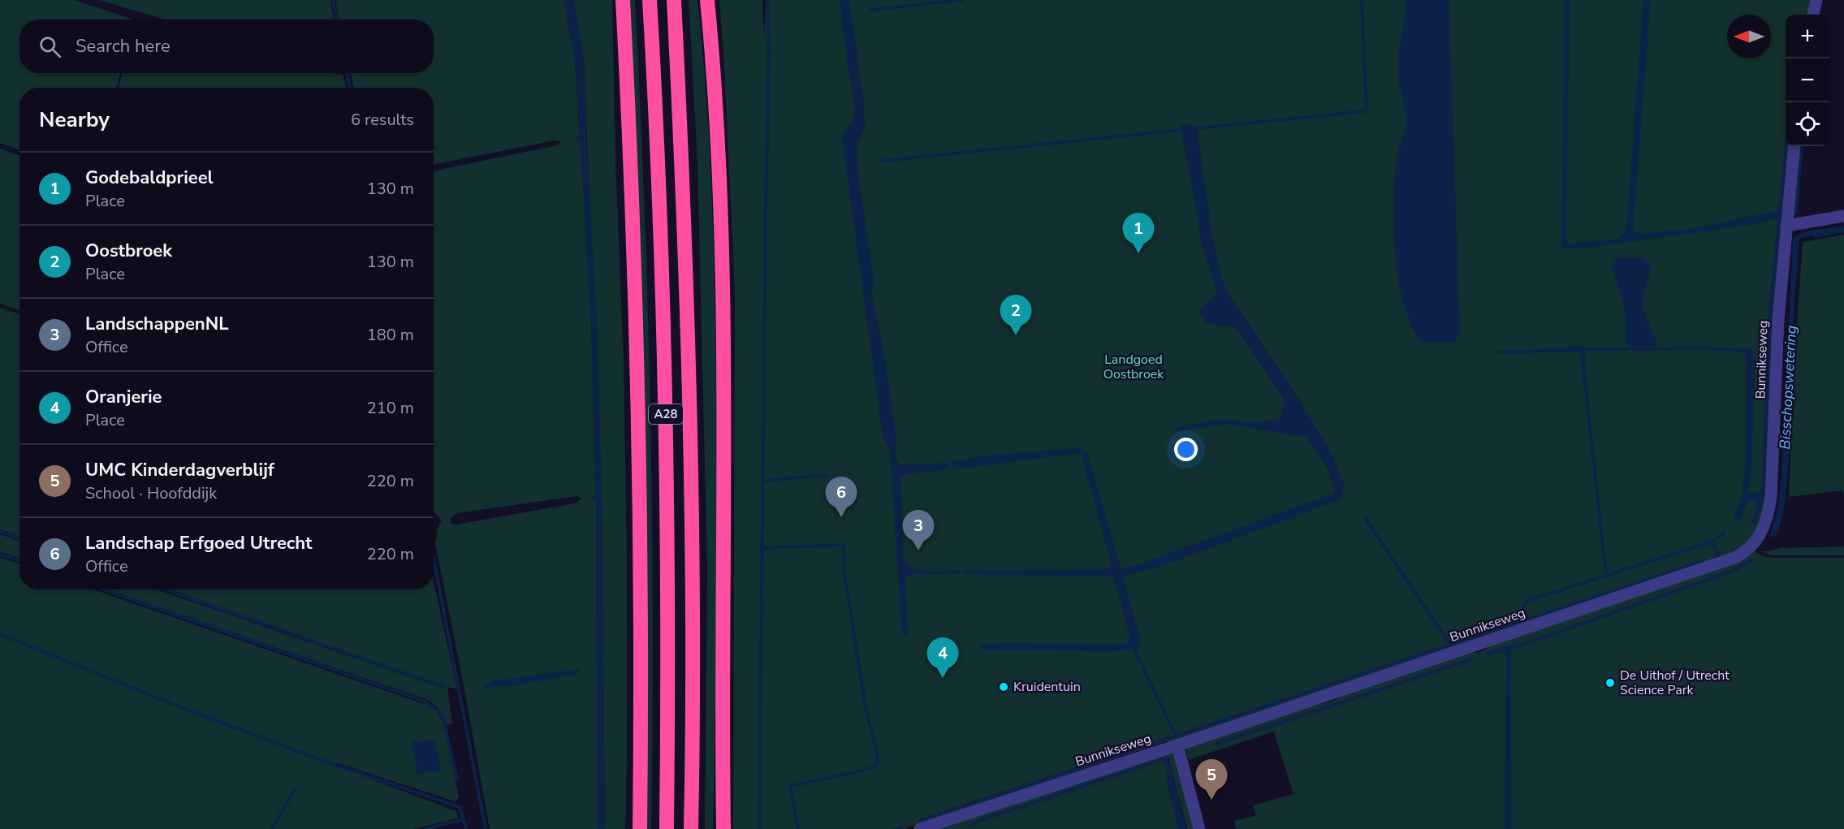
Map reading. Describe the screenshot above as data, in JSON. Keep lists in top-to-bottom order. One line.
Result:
{"streets":{"highway":["A28"],"street":["Bunnikseweg"]},"water":["Bisschopswetering"],"parks":["Landgoed Oostbroek"],"places":["De Uithof / Utrecht Science Park","Kruidentuin"],"north":"left","page":{"map_buttons":["+","−"],"search":"Search here","heading":["Nearby","6 results"],"list":[{"mark":"1","name":"Godebaldprieel","note":"Place","value":"130 m"},{"mark":"2","name":"Oostbroek","note":"Place","value":"130 m"},{"mark":"3","name":"LandschappenNL","note":"Office","value":"180 m"},{"mark":"4","name":"Oranjerie","note":"Place","value":"210 m"},{"mark":"5","name":"UMC Kinderdagverblijf","note":"School · Hoofddijk","value":"220 m"},{"mark":"6","name":"Landschap Erfgoed Utrecht","note":"Office","value":"220 m"}],"pins":["1","2","6","3","4","5"]}}
